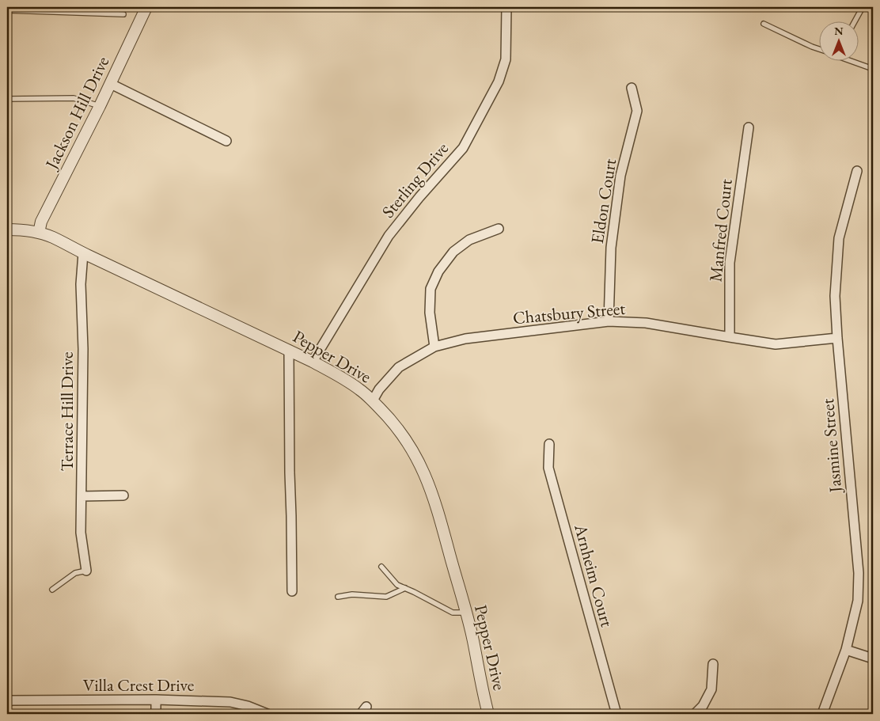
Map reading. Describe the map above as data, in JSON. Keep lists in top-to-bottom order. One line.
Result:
{"streets":{"street":["Jackson Hill Drive","Sterling Drive","Eldon Court","Manfred Court","Chatsbury Street","Pepper Drive","Terrace Hill Drive","Jasmine Street","Arnheim Court","Villa Crest Drive"]},"crossings":[["Jackson Hill Drive","Pepper Drive"],["Sterling Drive","Pepper Drive"],["Eldon Court","Chatsbury Street"],["Manfred Court","Chatsbury Street"],["Chatsbury Street","Pepper Drive"],["Chatsbury Street","Jasmine Street"],["Pepper Drive","Terrace Hill Drive"]],"north":"top"}
